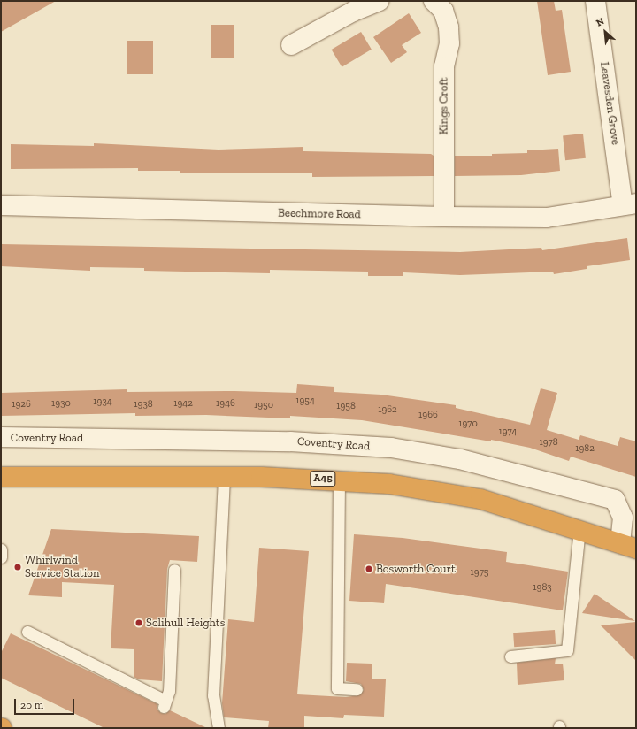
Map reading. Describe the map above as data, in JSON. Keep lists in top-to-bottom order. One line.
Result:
{"streets":{"highway":["Coventry Road","A45"],"street":["Leavesden Grove","Kings Croft","Beechmore Road"]},"crossings":[["Leavesden Grove","Beechmore Road"],["Kings Croft","Beechmore Road"]],"places":["Whirlwind Service Station","Bosworth Court","Solihull Heights"],"house_numbers":["1954","1934","1930","1942","1946","1926","1938","1950","1958","1962","1966","1970","1974","1978","1982","1975","1983"],"scale_bar":"20 m","north":"top left"}
